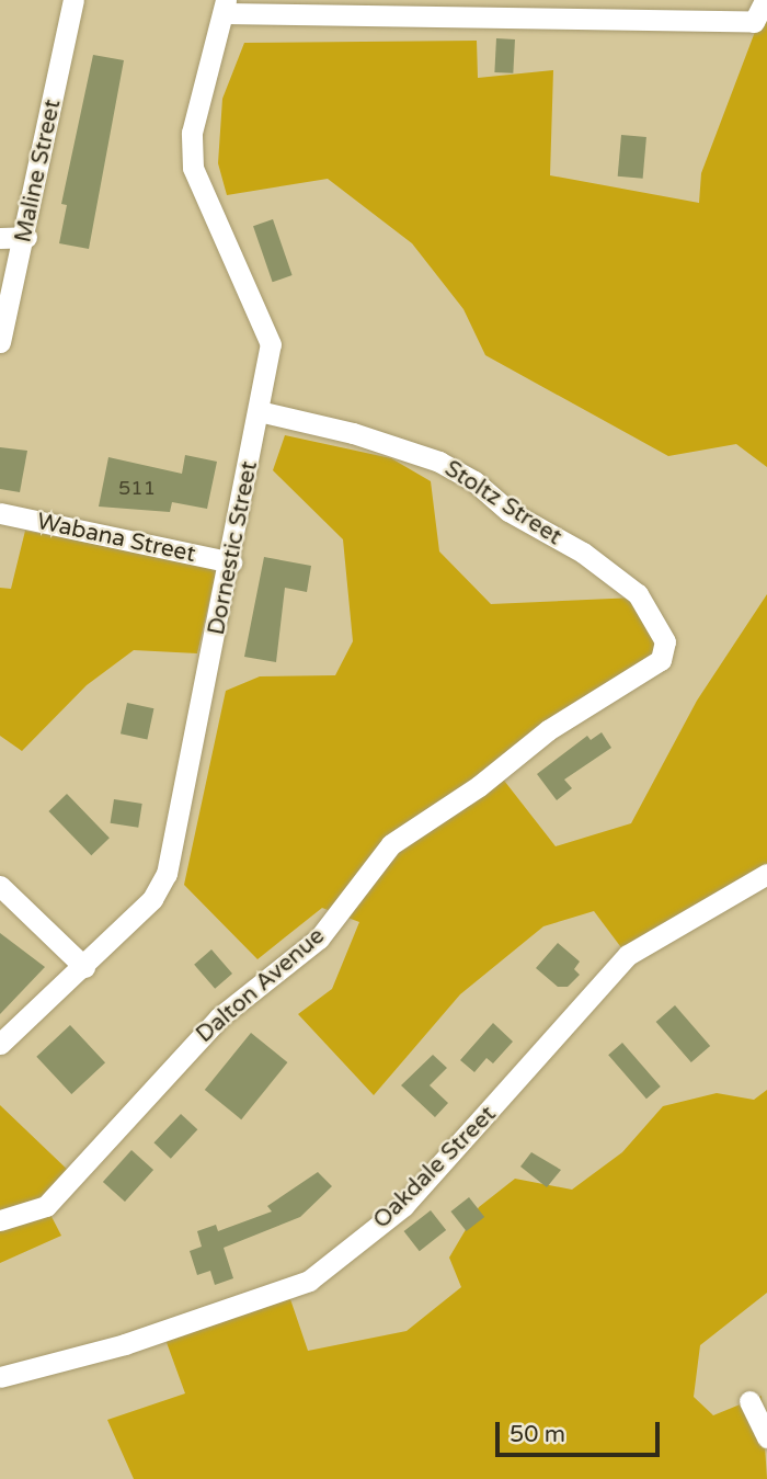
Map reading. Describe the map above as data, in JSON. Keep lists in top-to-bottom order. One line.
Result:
{"streets":{"street":["Maline Street","Stoltz Street","Wabana Street","Dornestic Street","Dalton Avenue","Oakdale Street"]},"crossings":[["Stoltz Street","Dornestic Street"],["Stoltz Street","Dalton Avenue"],["Wabana Street","Dornestic Street"]],"house_numbers":["511"],"scale_bar":"50 m"}
